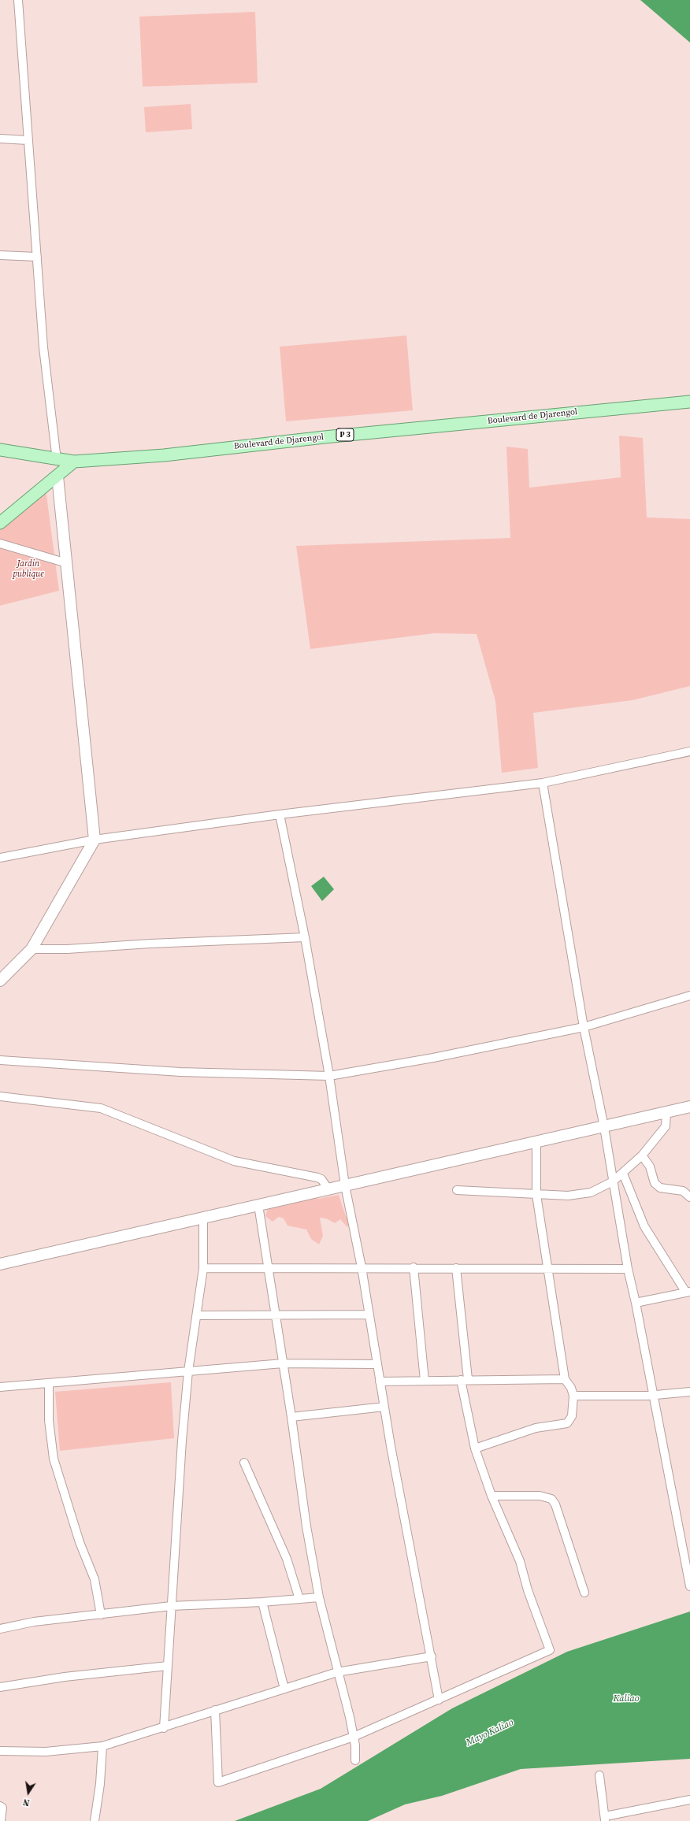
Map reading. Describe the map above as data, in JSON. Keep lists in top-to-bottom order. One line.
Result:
{"streets":{"main road":["Boulevard de Djarengol","P 3"]},"water":["Kaliao","Mayo Kaliao"],"parks":["Jardin publique"],"north":"bottom"}
